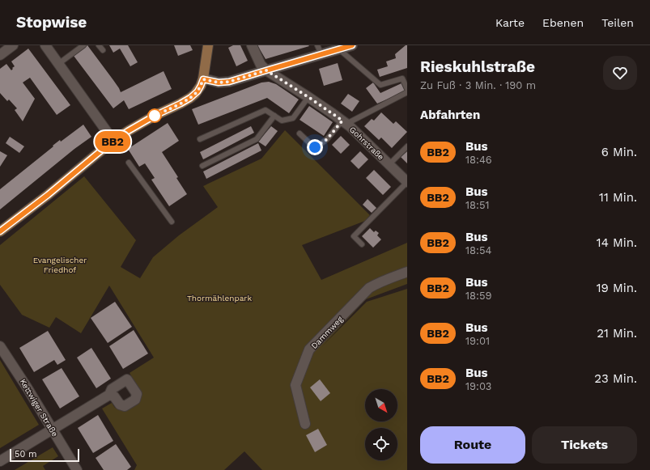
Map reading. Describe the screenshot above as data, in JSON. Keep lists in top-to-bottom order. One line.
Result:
{"streets":{"street":["Gohrstraße","Dammweg","Kettwiger Straße"]},"parks":["Evangelischer Friedhof","Thormählenpark"],"lines":["bus line BB2"],"scale_bar":"50 m","north":"bottom right","page":{"header":"Stopwise","nav":["Karte","Ebenen","Teilen"],"on_map":"BB2","heading":[["Rieskuhlstraße","Zu Fuß · 3 Min. · 190 m"],"Abfahrten"],"list":[{"mark":"BB2","name":"Bus","note":"18:46","value":"6 Min."},{"mark":"BB2","name":"Bus","note":"18:51","value":"11 Min."},{"mark":"BB2","name":"Bus","note":"18:54","value":"14 Min."},{"mark":"BB2","name":"Bus","note":"18:59","value":"19 Min."},{"mark":"BB2","name":"Bus","note":"19:01","value":"21 Min."},{"mark":"BB2","name":"Bus","note":"19:03","value":"23 Min."}],"buttons":["Route","Tickets"],"scale":"50 m"}}
